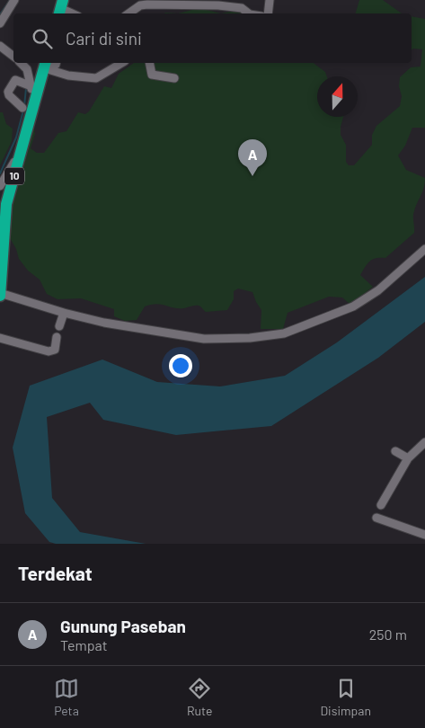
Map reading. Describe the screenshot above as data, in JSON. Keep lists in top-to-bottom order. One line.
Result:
{"streets":{"highway":["10"]},"north":"top","page":{"search":"Cari di sini","pins":"A","heading":"Terdekat","list":[{"mark":"A","name":"Gunung Paseban","note":"Tempat","value":"250 m"}],"nav":["Peta","Rute","Disimpan"]}}
